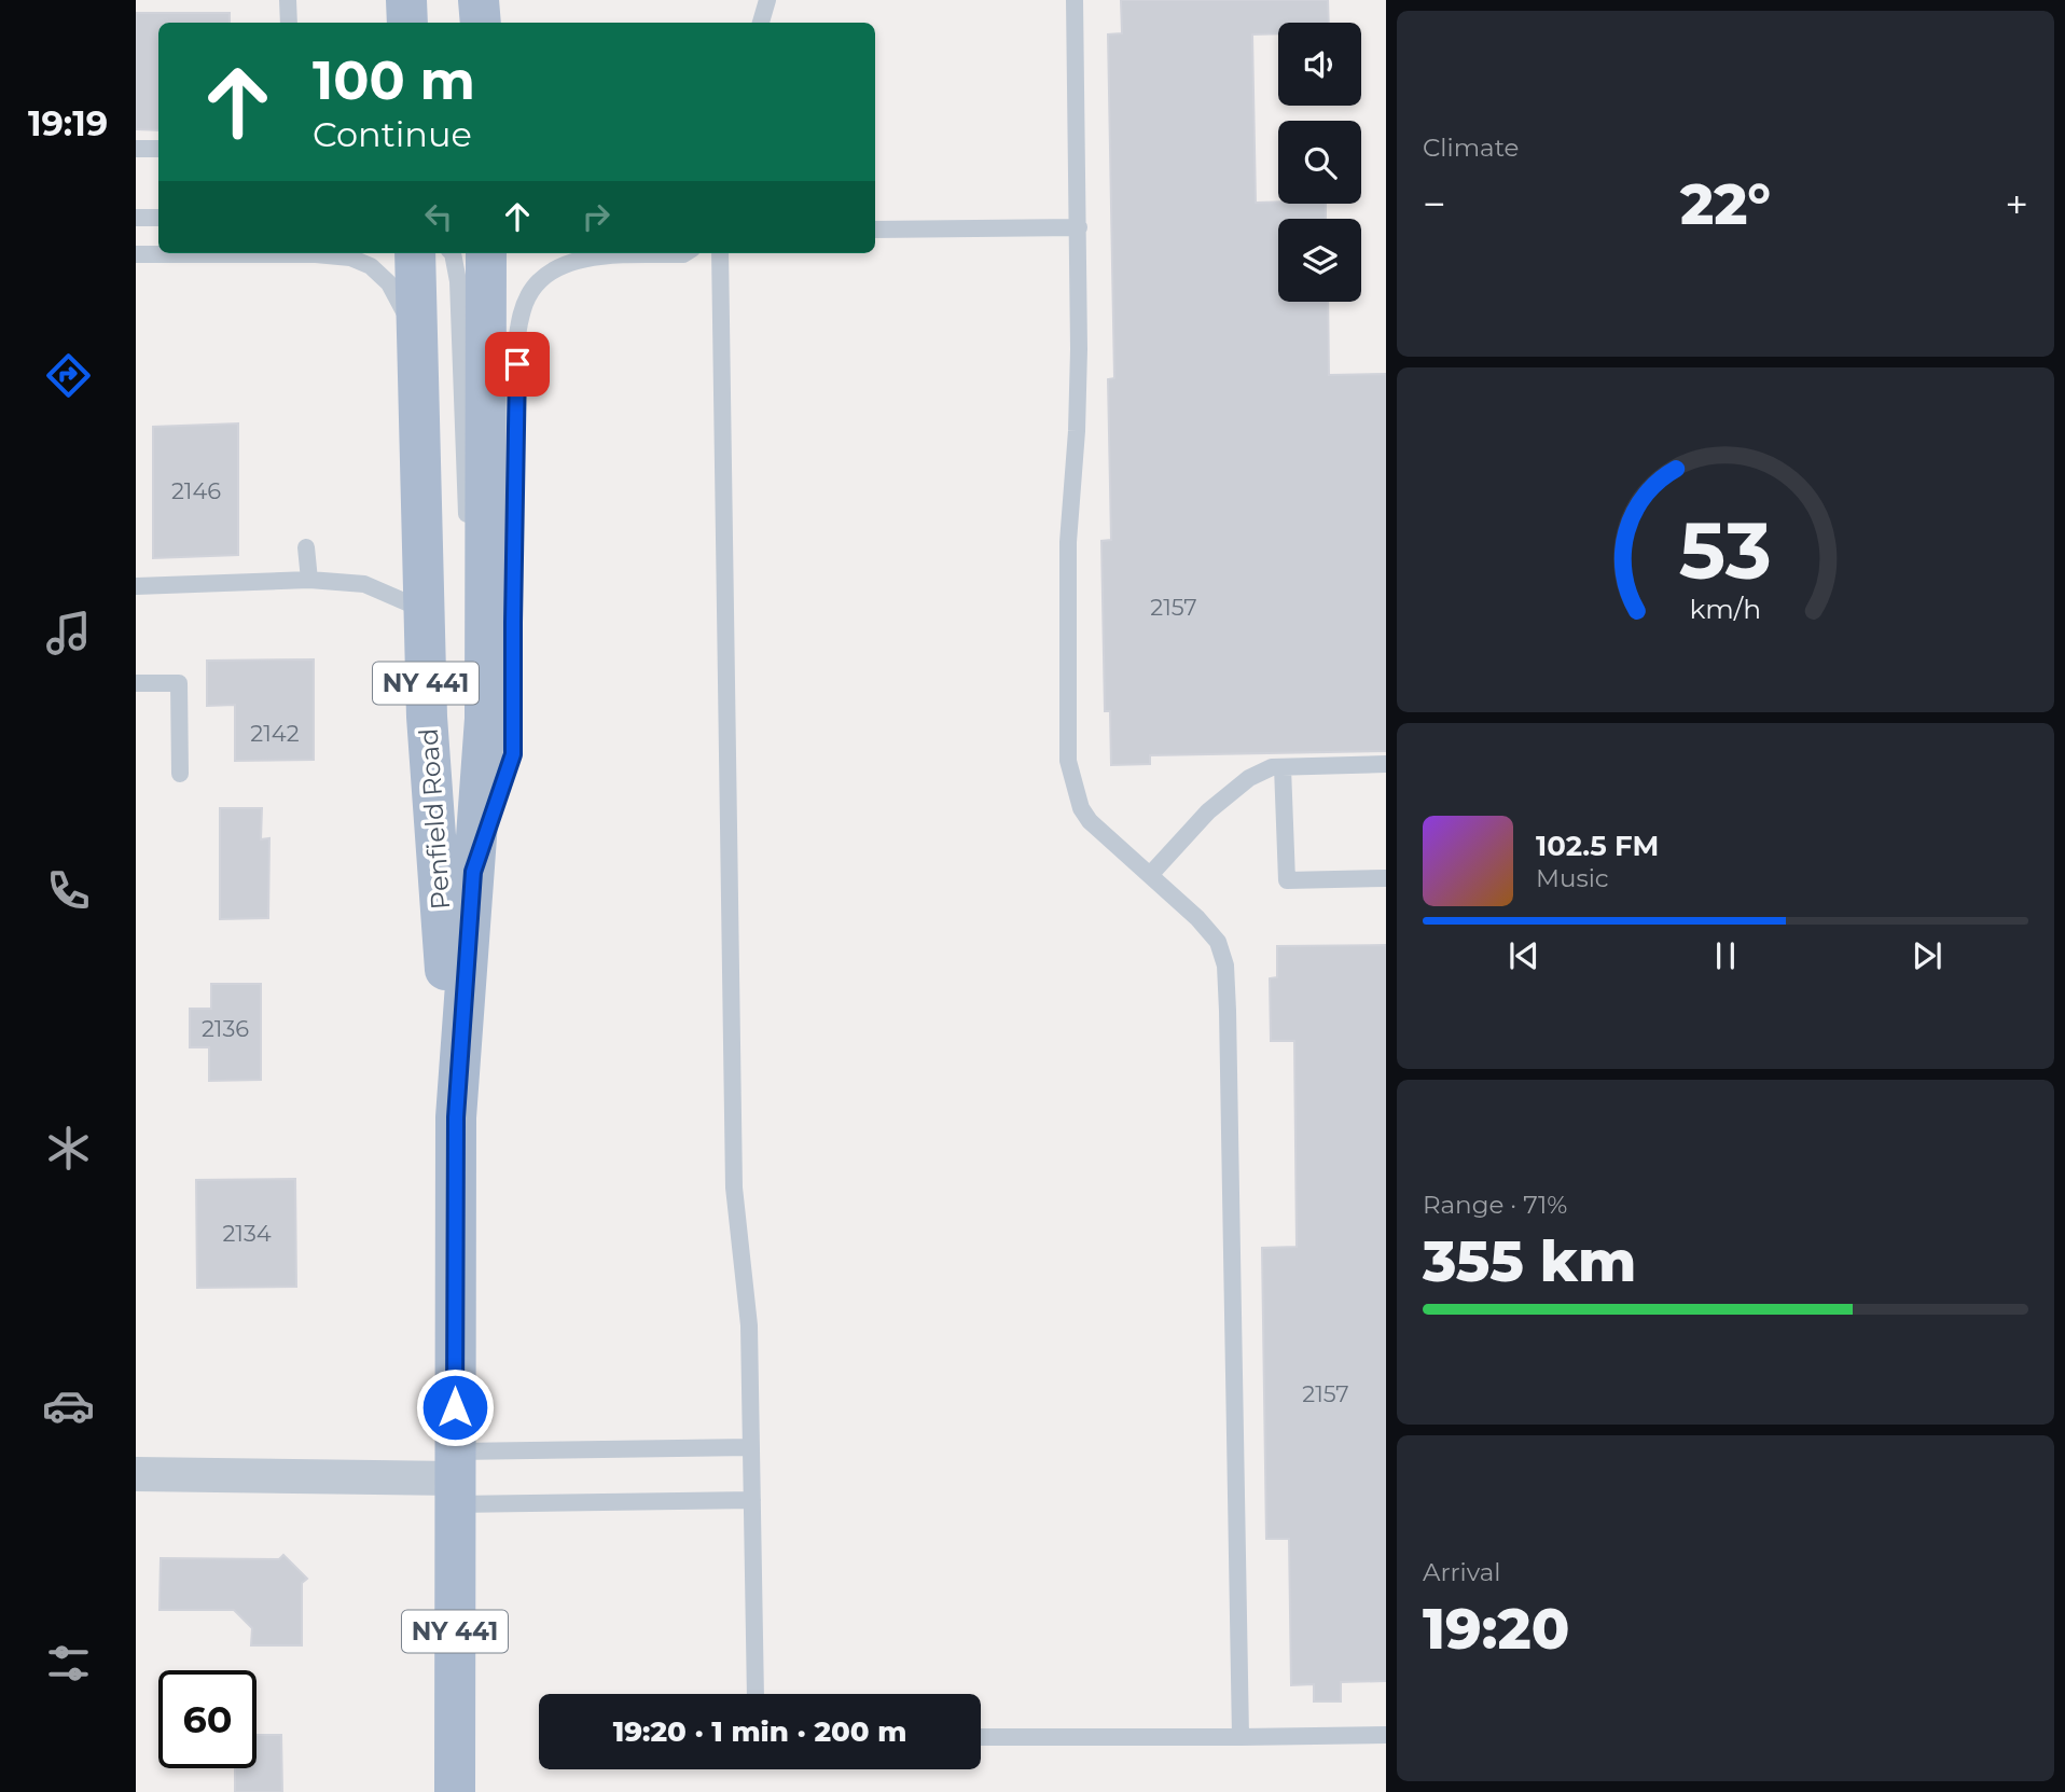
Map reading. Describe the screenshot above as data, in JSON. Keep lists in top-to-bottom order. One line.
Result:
{"streets":{"main road":["NY 441","Penfield Road"]},"house_numbers":["2146","2157","2142","2136","2134","2157"],"page":{"tabs":"19:19","tile":["Climate",["Range · 71%","355 km"],["Arrival","19:20"]],"turn":["100 m","Continue"],"heat":["−","22°","+"],"song":["102.5 FM","Music"],"limit":"60","trip":"19:20 · 1 min · 200 m","gauge":["53","km/h"]}}
